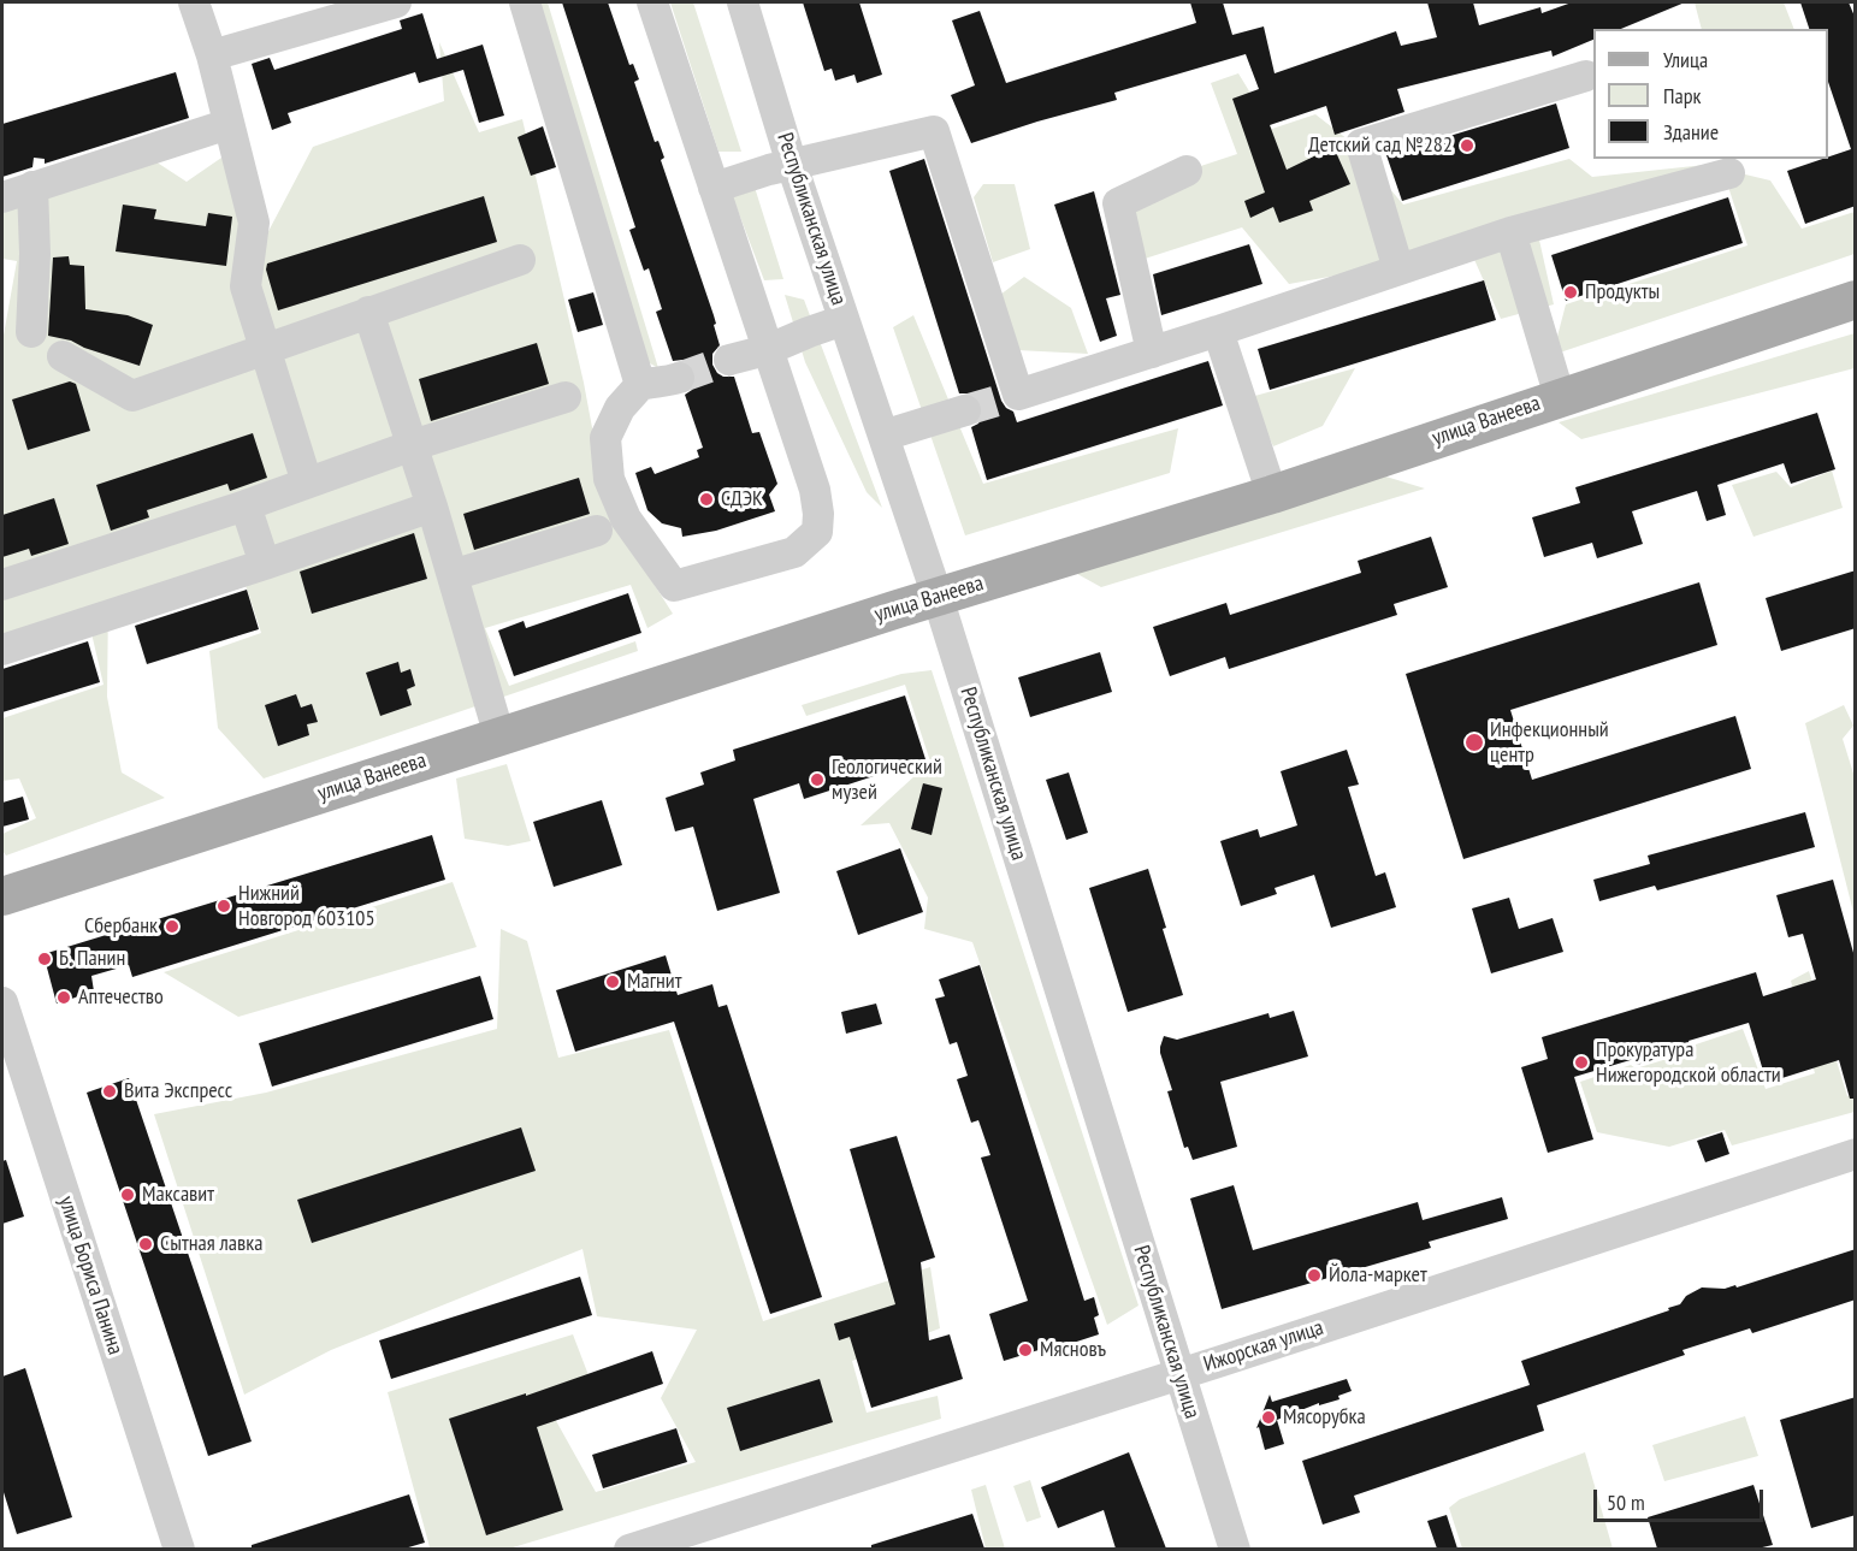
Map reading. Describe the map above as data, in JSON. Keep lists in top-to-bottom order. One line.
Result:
{"streets":{"main road":["улица Ванеева"],"street":["Республиканская улица","улица Бориса Панина","Ижорская улица"]},"crossings":[["Республиканская улица","улица Ванеева"],["Республиканская улица","Ижорская улица"]],"places":["Детский сад №282","Продукты","СДЭК","Инфекционный центр","Геологический музей","Нижний Новгород 603105","Сбербанк","Б. Панин","Магнит","Аптечество","Прокуратура Нижегородской области","Вита Экспресс","Максавит","Сытная лавка","Йола-маркет","Мясновъ","Мясорубка"],"legend":["Улица","Парк","Здание"],"scale_bar":"50 m"}
